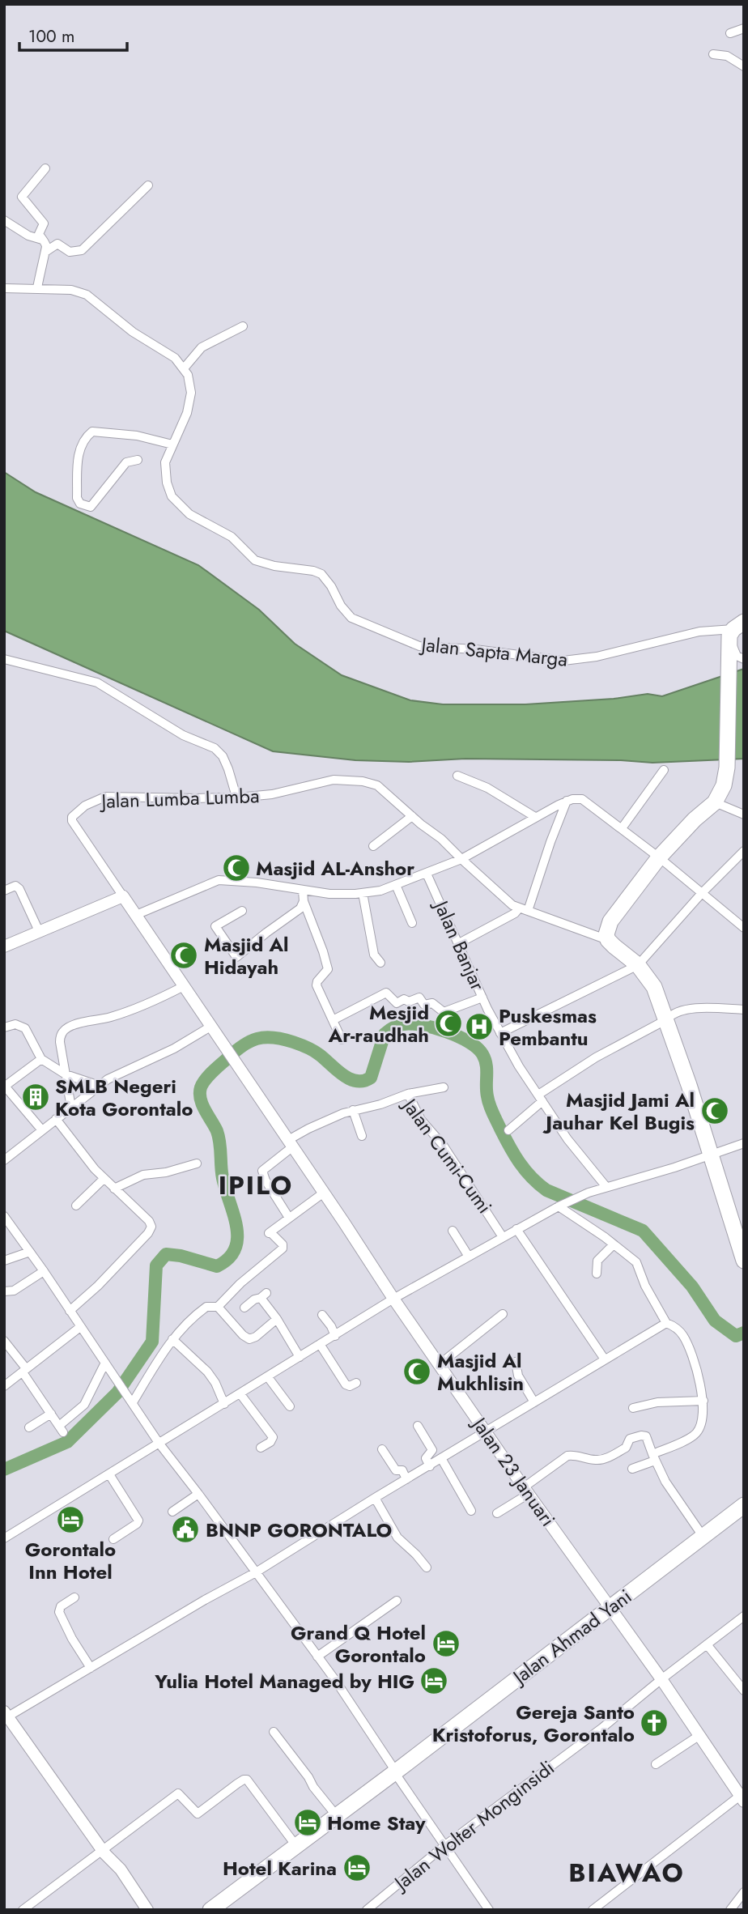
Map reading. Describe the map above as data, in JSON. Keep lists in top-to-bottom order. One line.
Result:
{"streets":{"highway":["Jalan Ahmad Yani"],"street":["Jalan Sapta Marga","Jalan Lumba Lumba","Jalan Banjar","Jalan Cumi-Cumi","Jalan 23 Januari","Jalan Wolter Monginsidi"]},"crossings":[["Jalan Lumba Lumba","Jalan 23 Januari"],["Jalan Cumi-Cumi","Jalan 23 Januari"],["Jalan 23 Januari","Jalan Ahmad Yani"],["Jalan 23 Januari","Jalan Wolter Monginsidi"]],"districts":["IPILO","BIAWAO"],"places":{"mosque":["Masjid AL-Anshor","Masjid Al Hidayah","Mesjid Ar-raudhah","Masjid Jami Al Jauhar Kel Bugis","Masjid Al Mukhlisin"],"hospital":["Puskesmas Pembantu"],"building":["SMLB Negeri Kota Gorontalo"],"hotel":["Gorontalo Inn Hotel","Grand Q Hotel Gorontalo","Yulia Hotel Managed by HIG","Home Stay","Hotel Karina"],"public building":["BNNP GORONTALO"],"church":["Gereja Santo Kristoforus, Gorontalo"]},"scale_bar":"100 m"}
